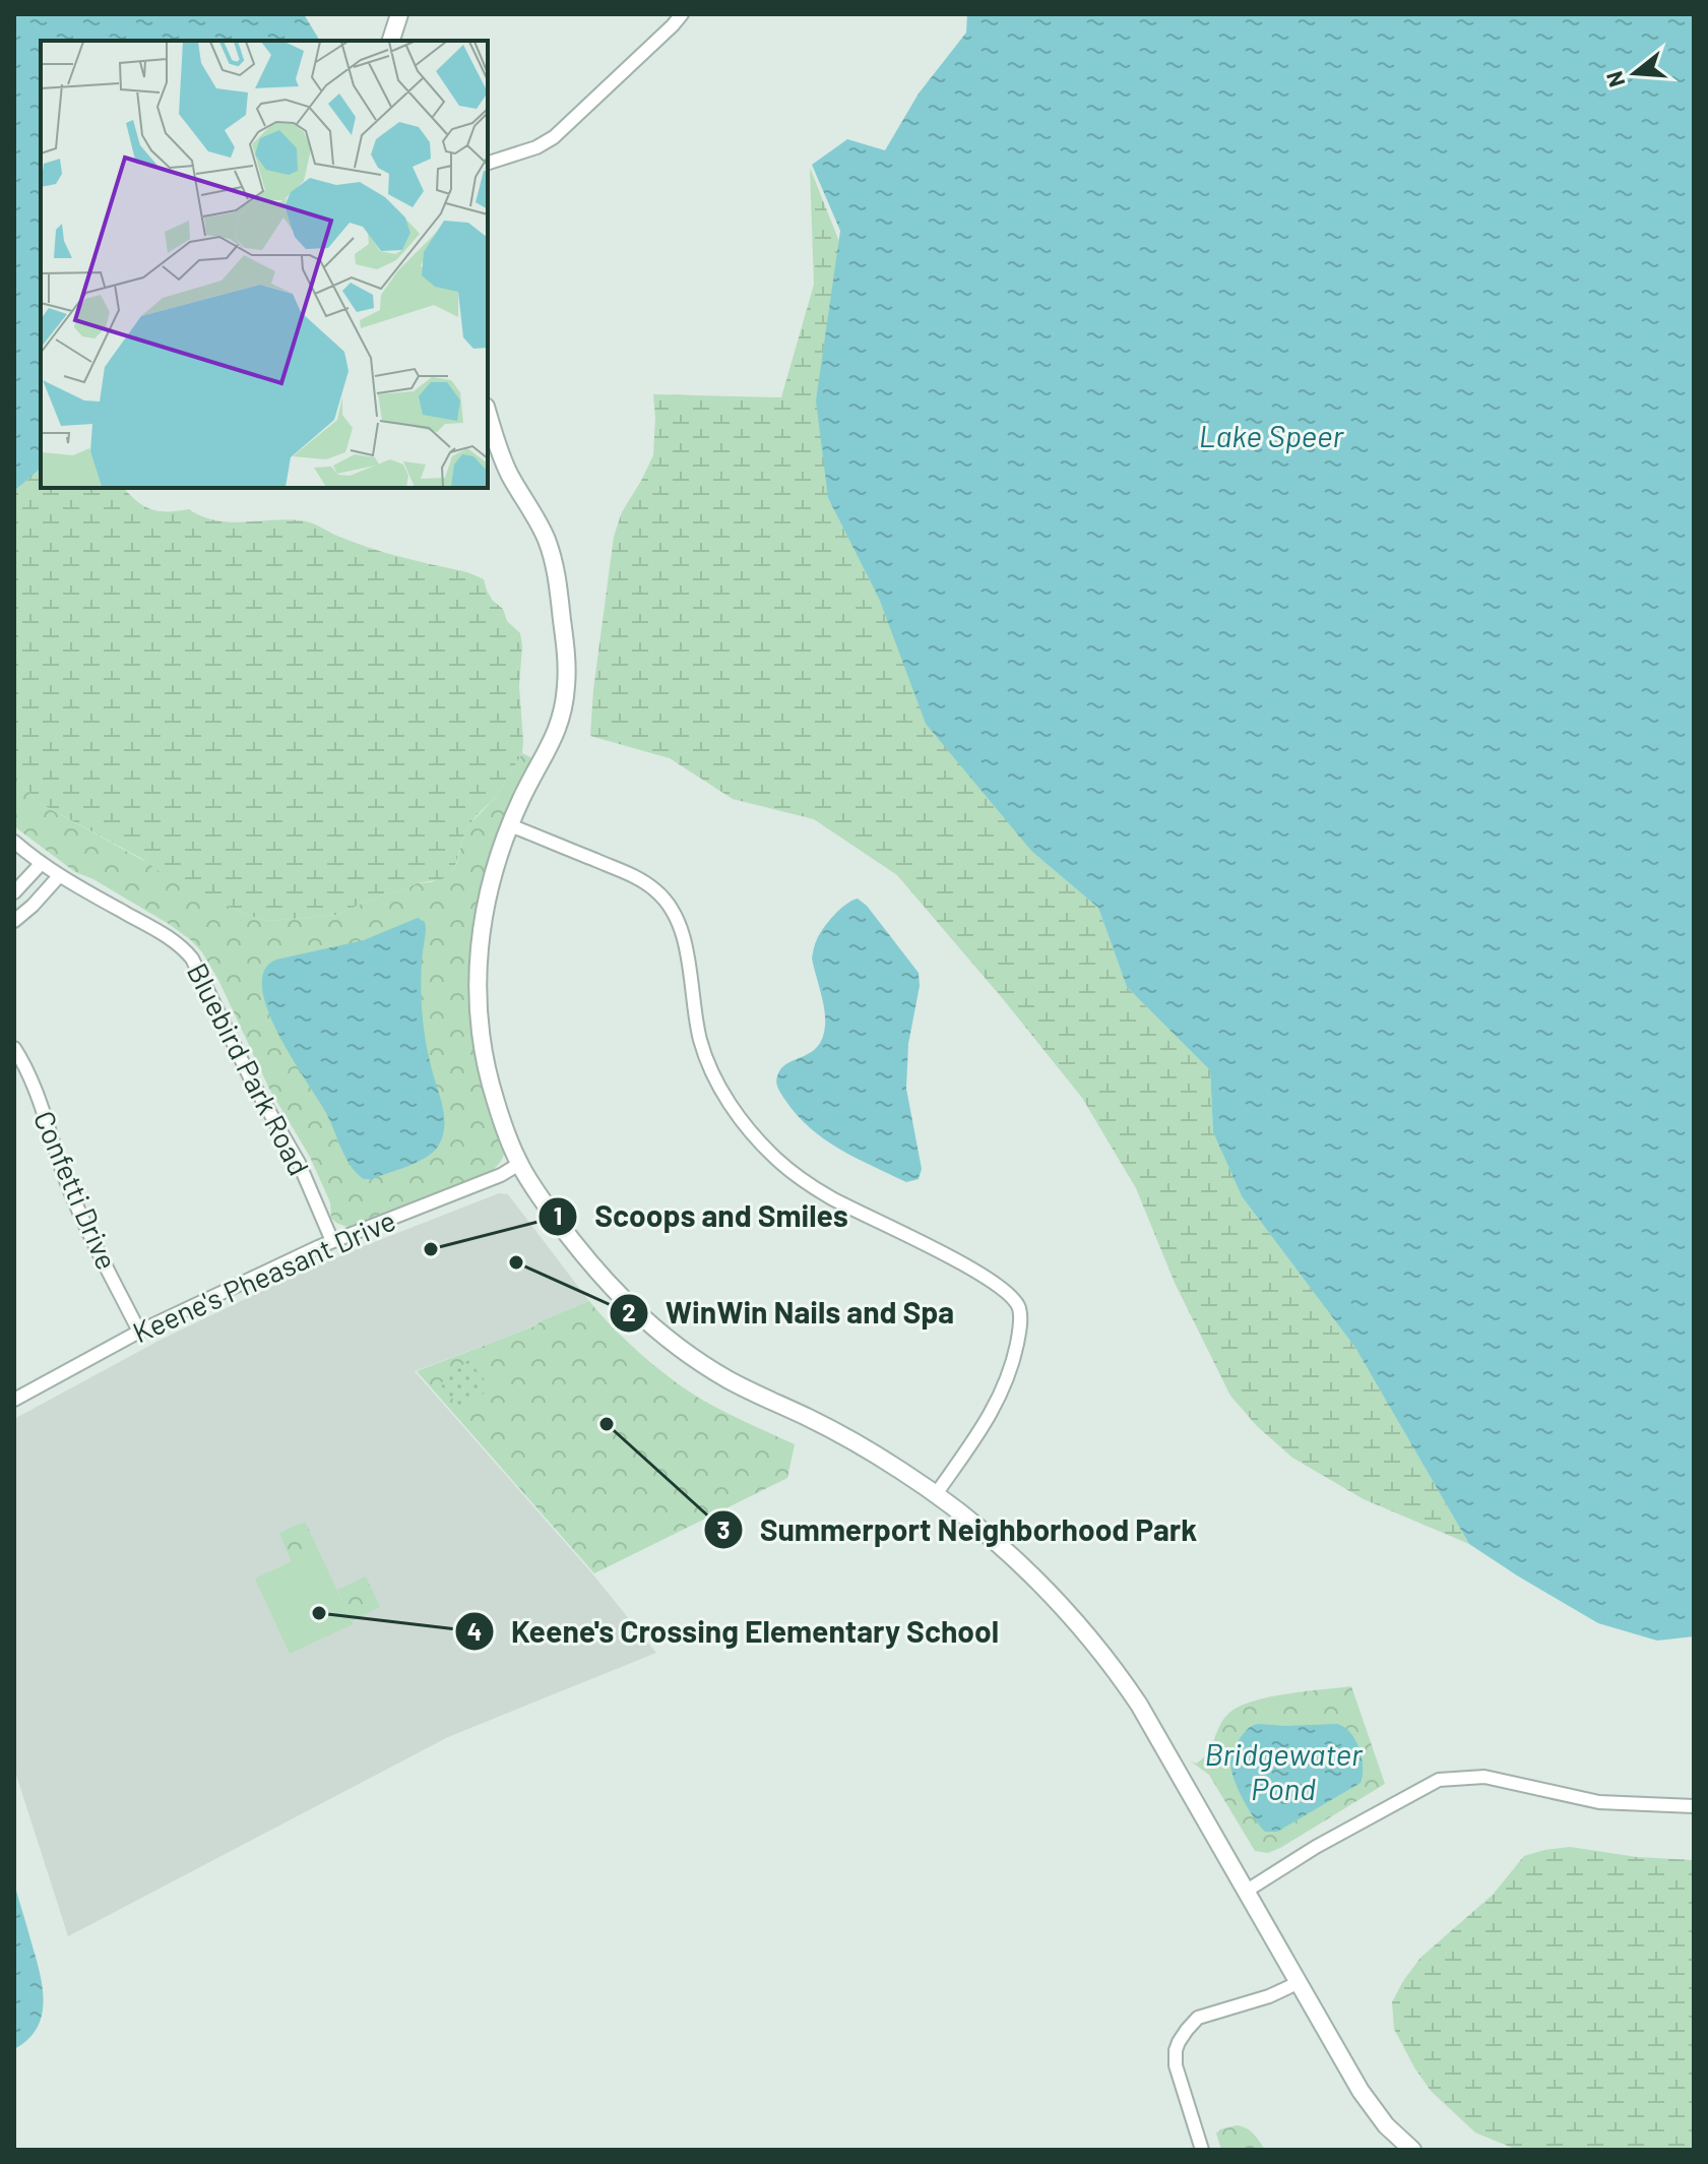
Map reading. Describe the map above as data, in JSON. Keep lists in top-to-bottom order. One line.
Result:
{"streets":{"street":["Bluebird Park Road","Confetti Drive","Keene's Pheasant Drive"]},"crossings":[["Bluebird Park Road","Keene's Pheasant Drive"],["Confetti Drive","Keene's Pheasant Drive"]],"water":["Lake Speer","Bridgewater Pond"],"places":["Scoops and Smiles","WinWin Nails and Spa","Summerport Neighborhood Park","Keene's Crossing Elementary School"],"north":"left"}
